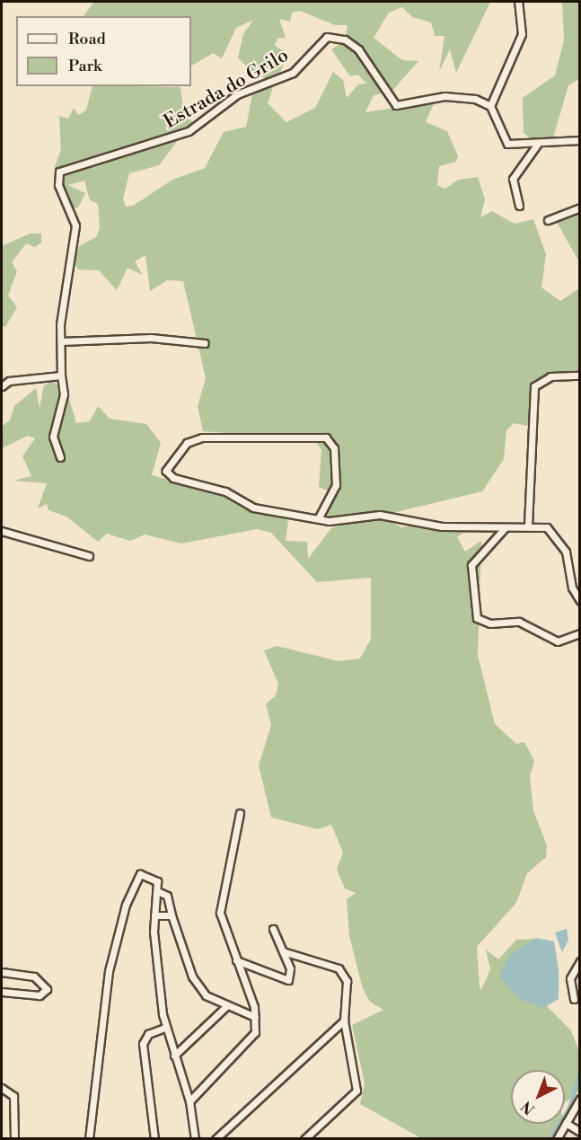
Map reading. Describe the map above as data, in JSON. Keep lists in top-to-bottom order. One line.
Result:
{"streets":{"street":["Estrada do Grilo"]},"legend":["Road","Park"],"north":"bottom left"}
